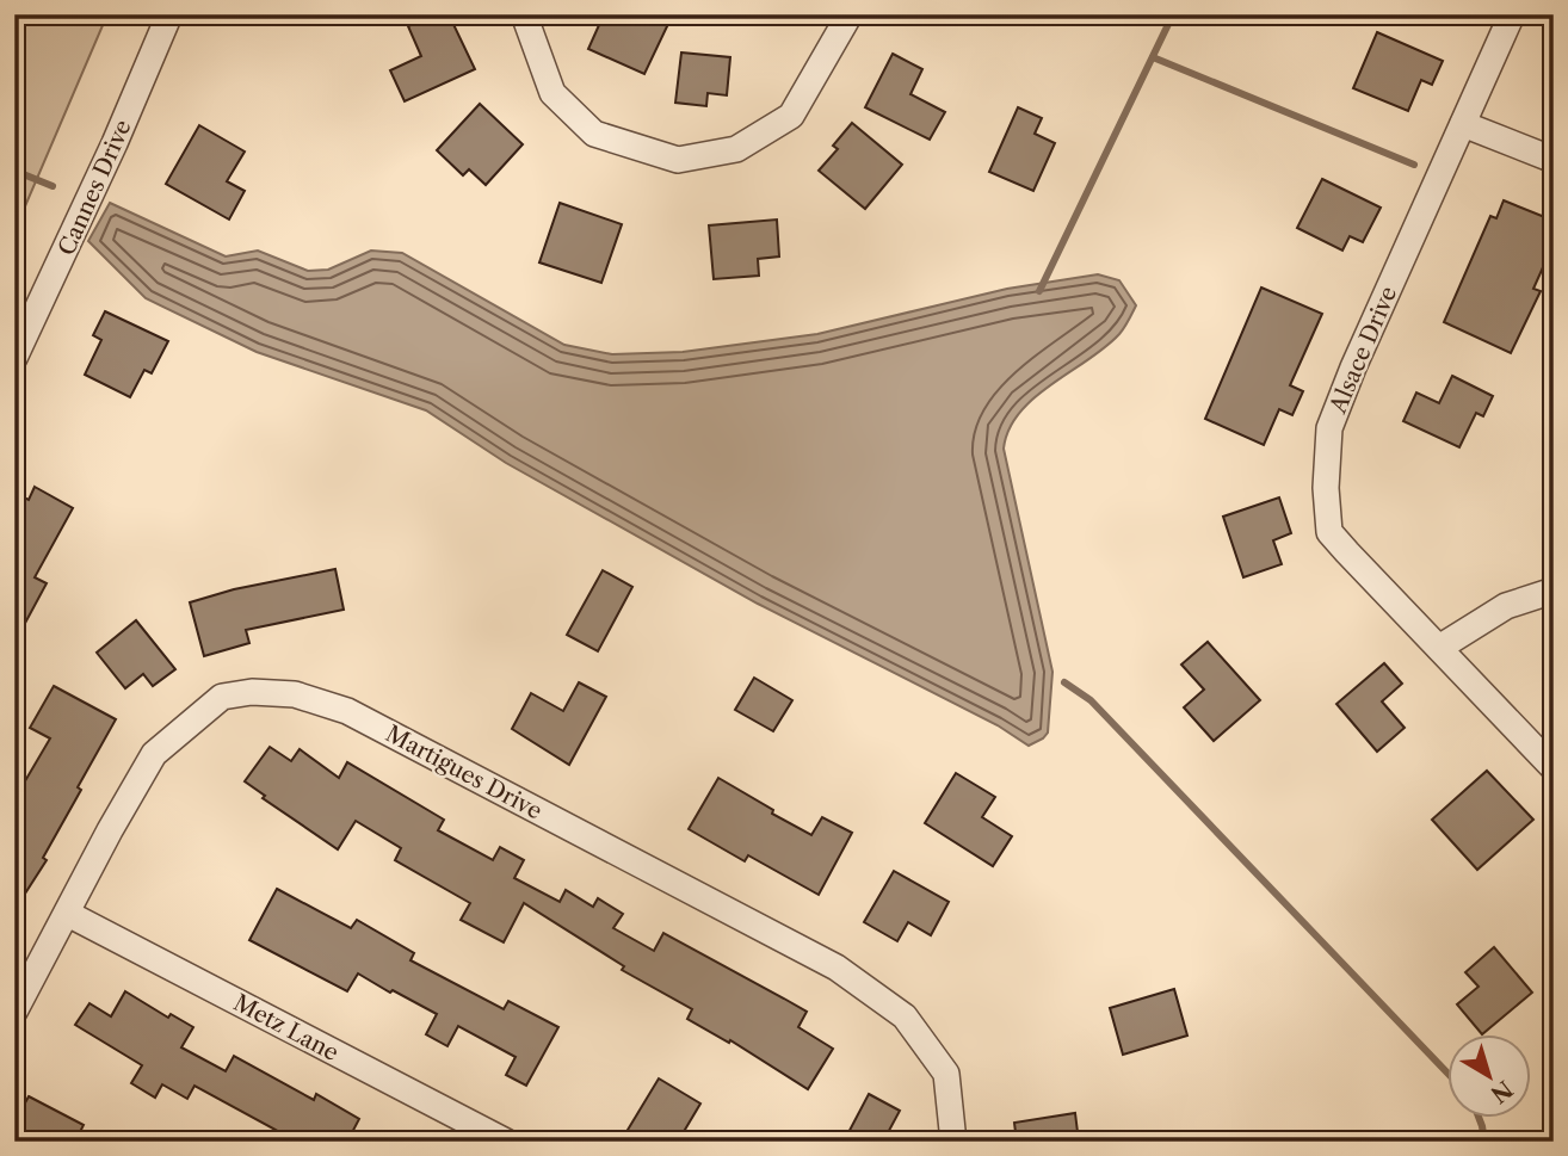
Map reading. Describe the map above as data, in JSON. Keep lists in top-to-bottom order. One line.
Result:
{"streets":{"street":["Cannes Drive","Alsace Drive","Martigues Drive","Metz Lane"]},"crossings":[["Martigues Drive","Metz Lane"]],"north":"bottom right"}
